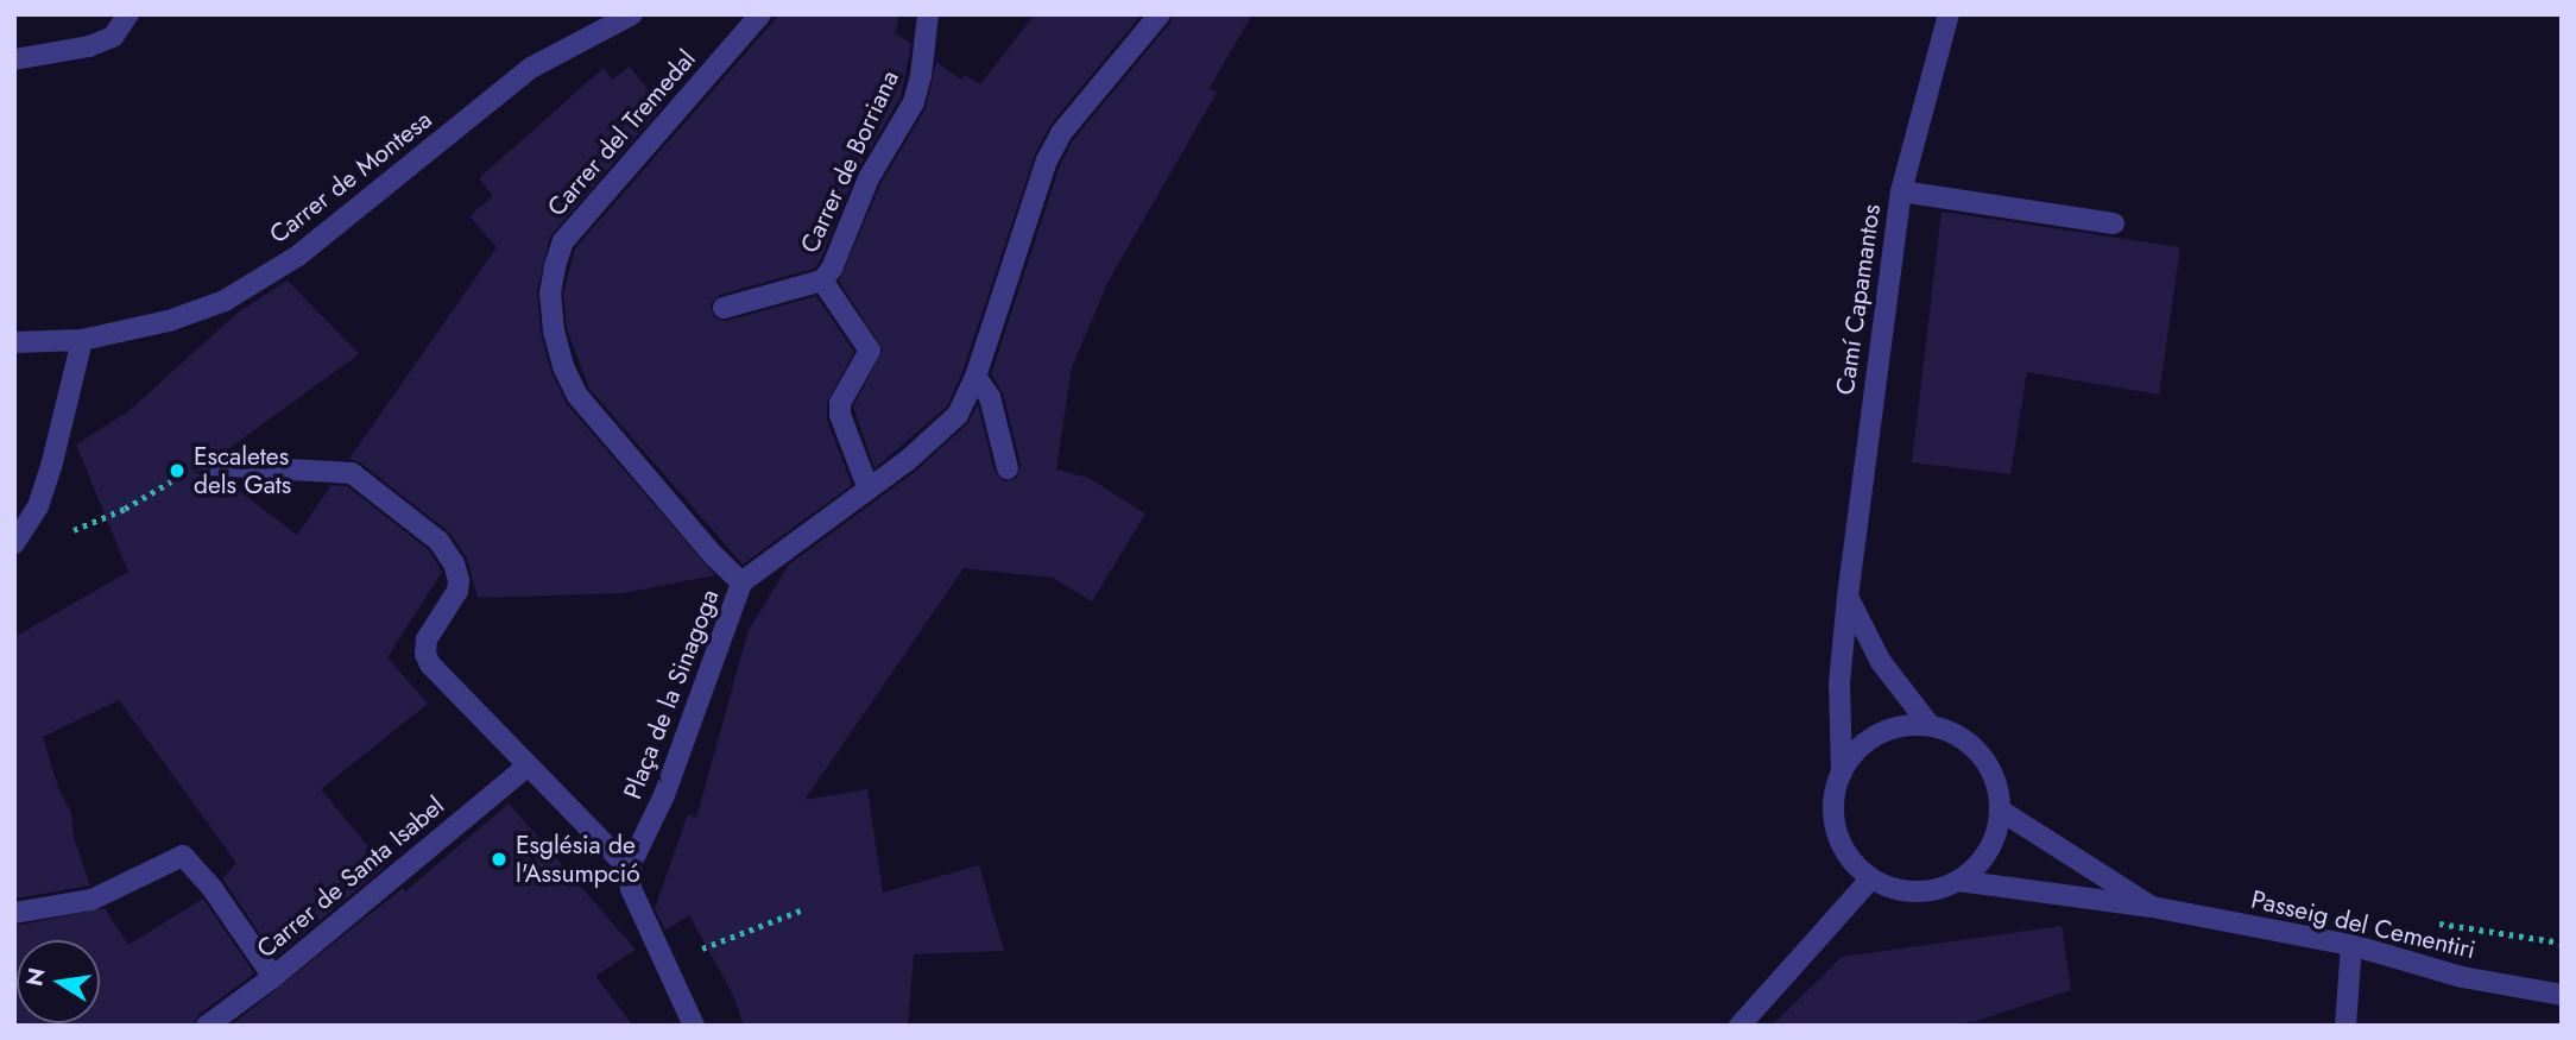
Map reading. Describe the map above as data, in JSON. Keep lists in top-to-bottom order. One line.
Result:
{"streets":{"street":["Carrer del Tremedal","Carrer de Borriana","Carrer de Montesa","Camí Capamantos","Plaça de la Sinagoga","Carrer de Santa Isabel","Passeig del Cementiri"]},"crossings":[["Carrer del Tremedal","Plaça de la Sinagoga"],["Camí Capamantos","Passeig del Cementiri"]],"places":["Escaletes dels Gats","Església de l'Assumpció"],"north":"left"}
